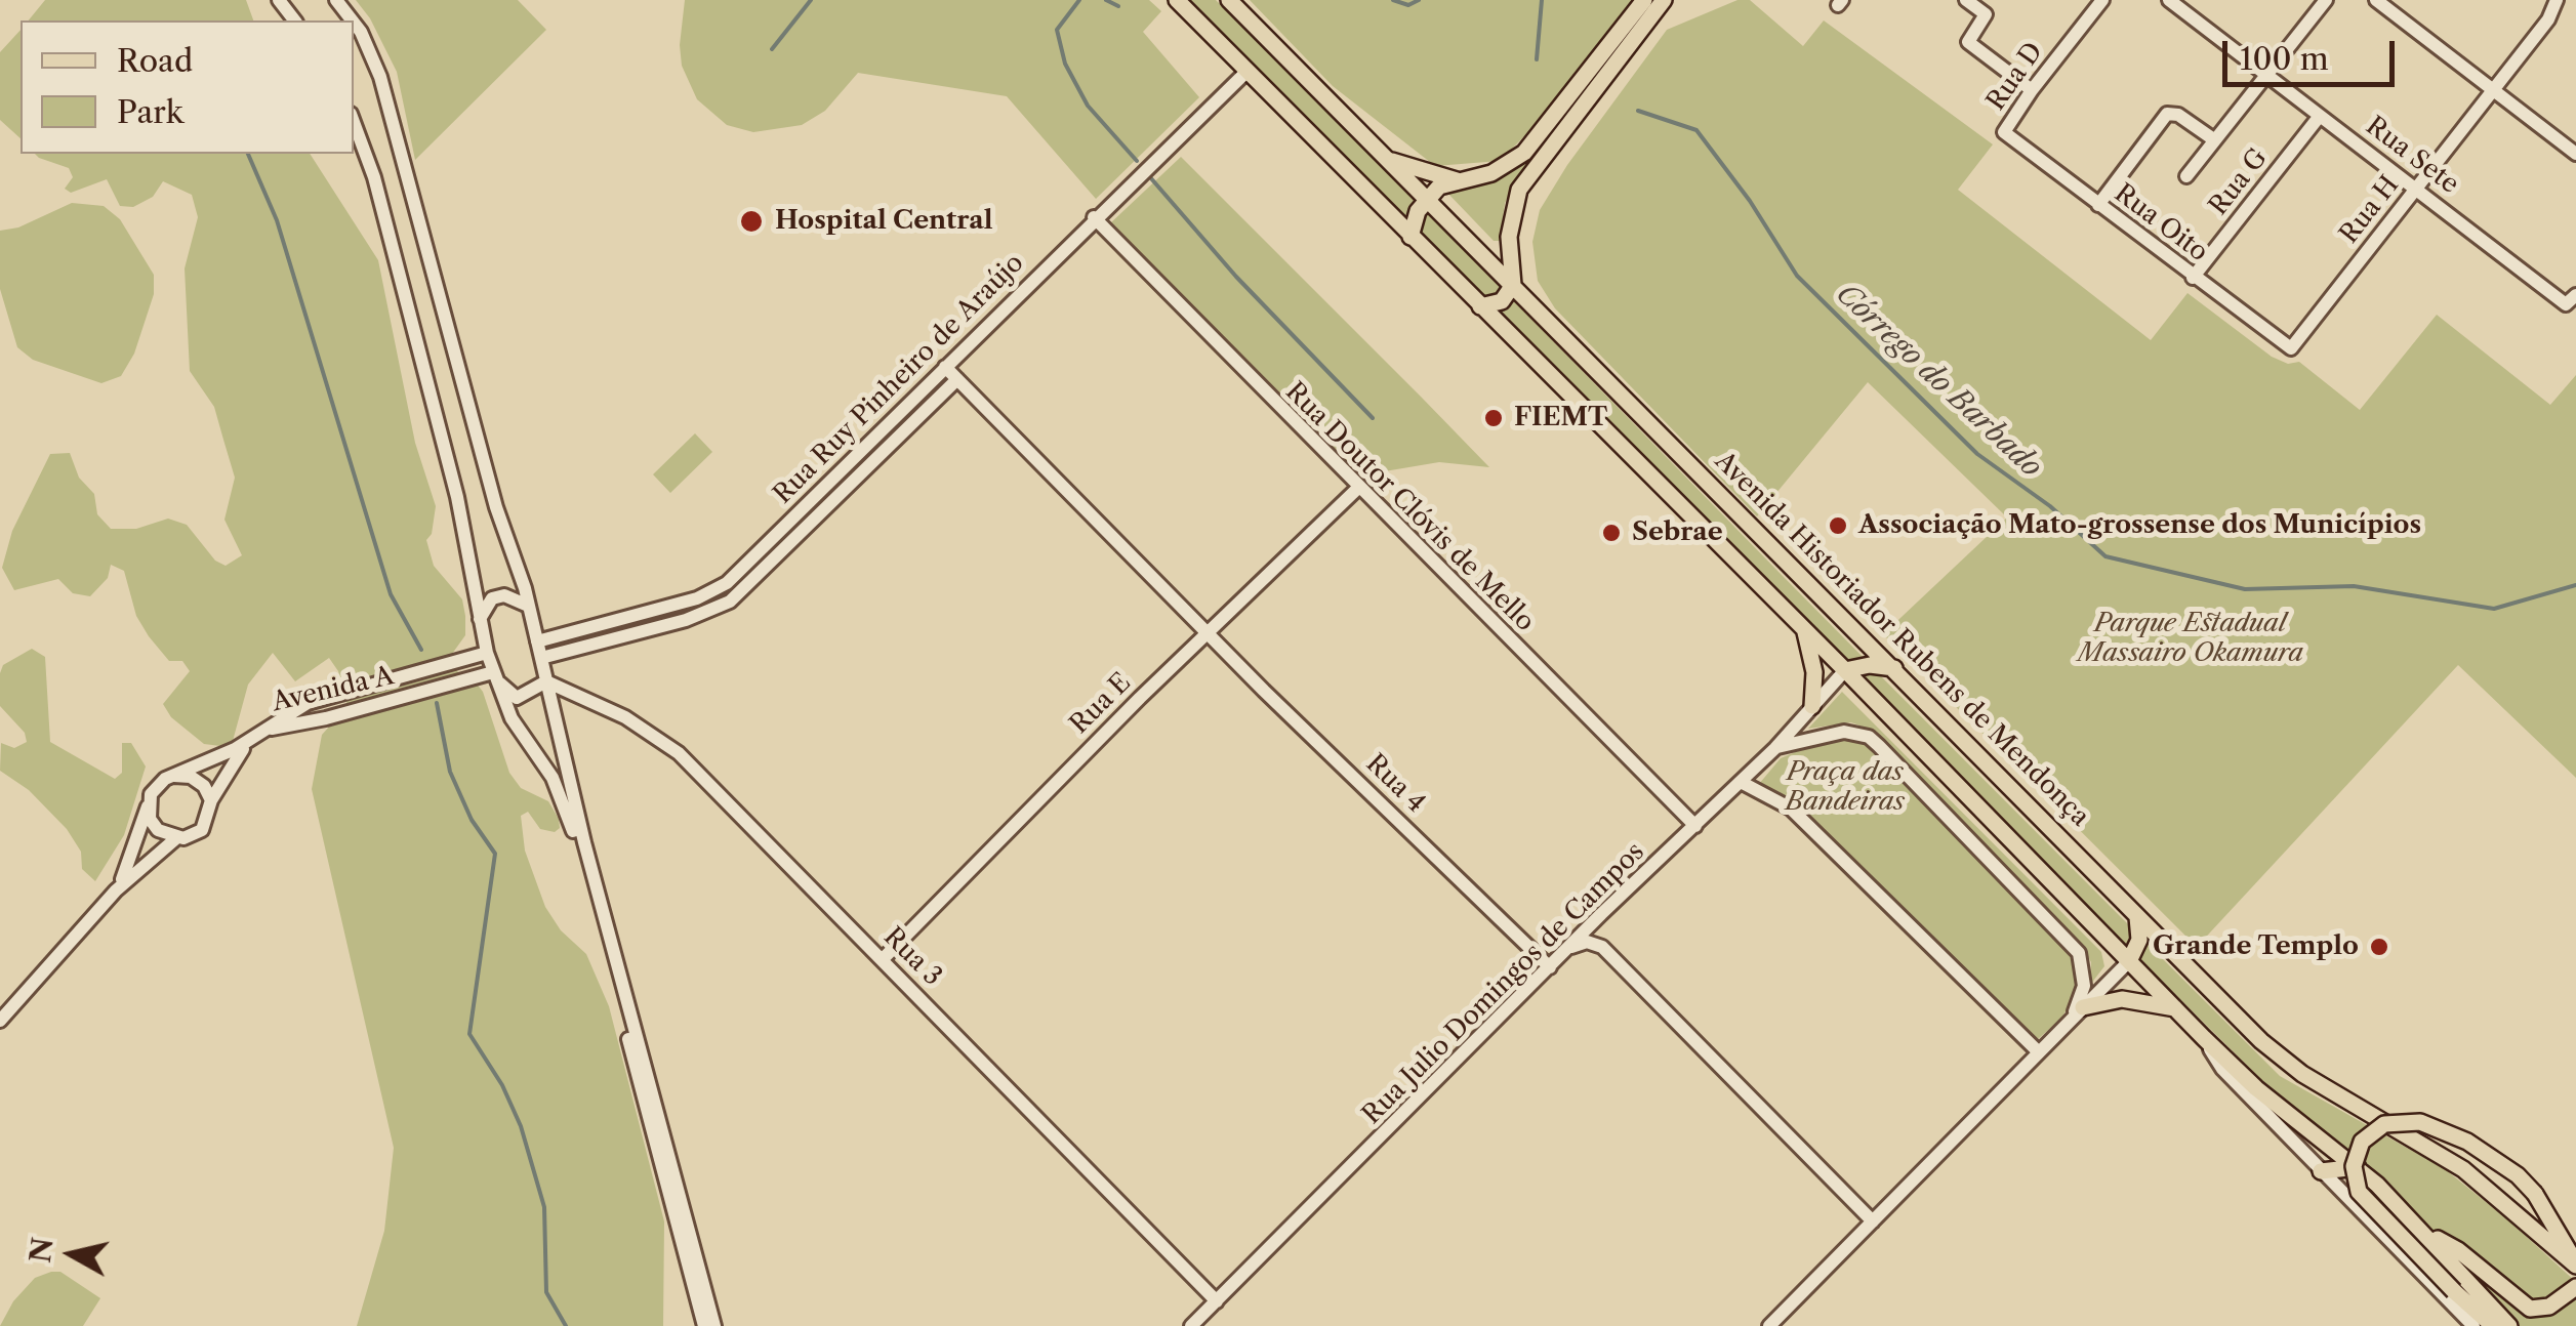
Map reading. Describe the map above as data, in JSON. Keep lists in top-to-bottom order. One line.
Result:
{"streets":{"main road":["Avenida Historiador Rubens de Mendonça"],"street":["Rua D","Rua Sete","Rua G","Rua H","Rua Oito","Rua Ruy Pinheiro de Araújo","Rua Doutor Clóvis de Mello","Avenida A","Rua E","Rua 4","Rua 3","Rua Julio Domingos de Campos"]},"crossings":[["Rua D","Rua Oito"],["Rua Sete","Rua G"],["Rua Sete","Rua H"],["Rua G","Rua Oito"],["Rua H","Rua Oito"],["Rua Ruy Pinheiro de Araújo","Rua Doutor Clóvis de Mello"],["Rua Ruy Pinheiro de Araújo","Rua 4"],["Rua Doutor Clóvis de Mello","Rua E"],["Rua Doutor Clóvis de Mello","Rua Julio Domingos de Campos"],["Rua E","Rua 4"],["Rua E","Rua 3"],["Rua 4","Rua Julio Domingos de Campos"],["Rua 3","Rua Julio Domingos de Campos"]],"water":["Córrego do Barbado"],"parks":["Parque Estadual Massairo Okamura","Praça das Bandeiras"],"places":["Hospital Central","FIEMT","Associação Mato-grossense dos Municípios","Sebrae","Grande Templo"],"legend":["Road","Park"],"scale_bar":"100 m","north":"left"}
